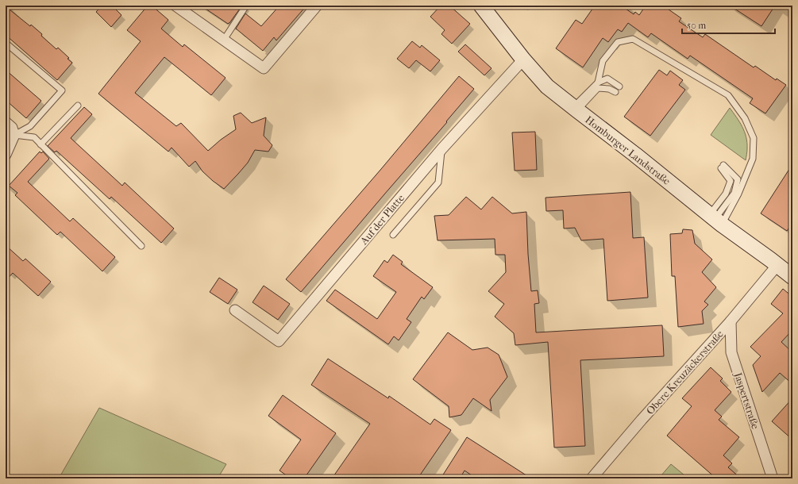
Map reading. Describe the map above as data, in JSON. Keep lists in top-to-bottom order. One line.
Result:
{"streets":{"street":["Homburger Landstraße","Auf der Platte","Obere Kreuzäckerstraße","Jaspertstraße"]},"crossings":[["Homburger Landstraße","Auf der Platte"],["Homburger Landstraße","Obere Kreuzäckerstraße"],["Obere Kreuzäckerstraße","Jaspertstraße"]],"scale_bar":"50 m"}
